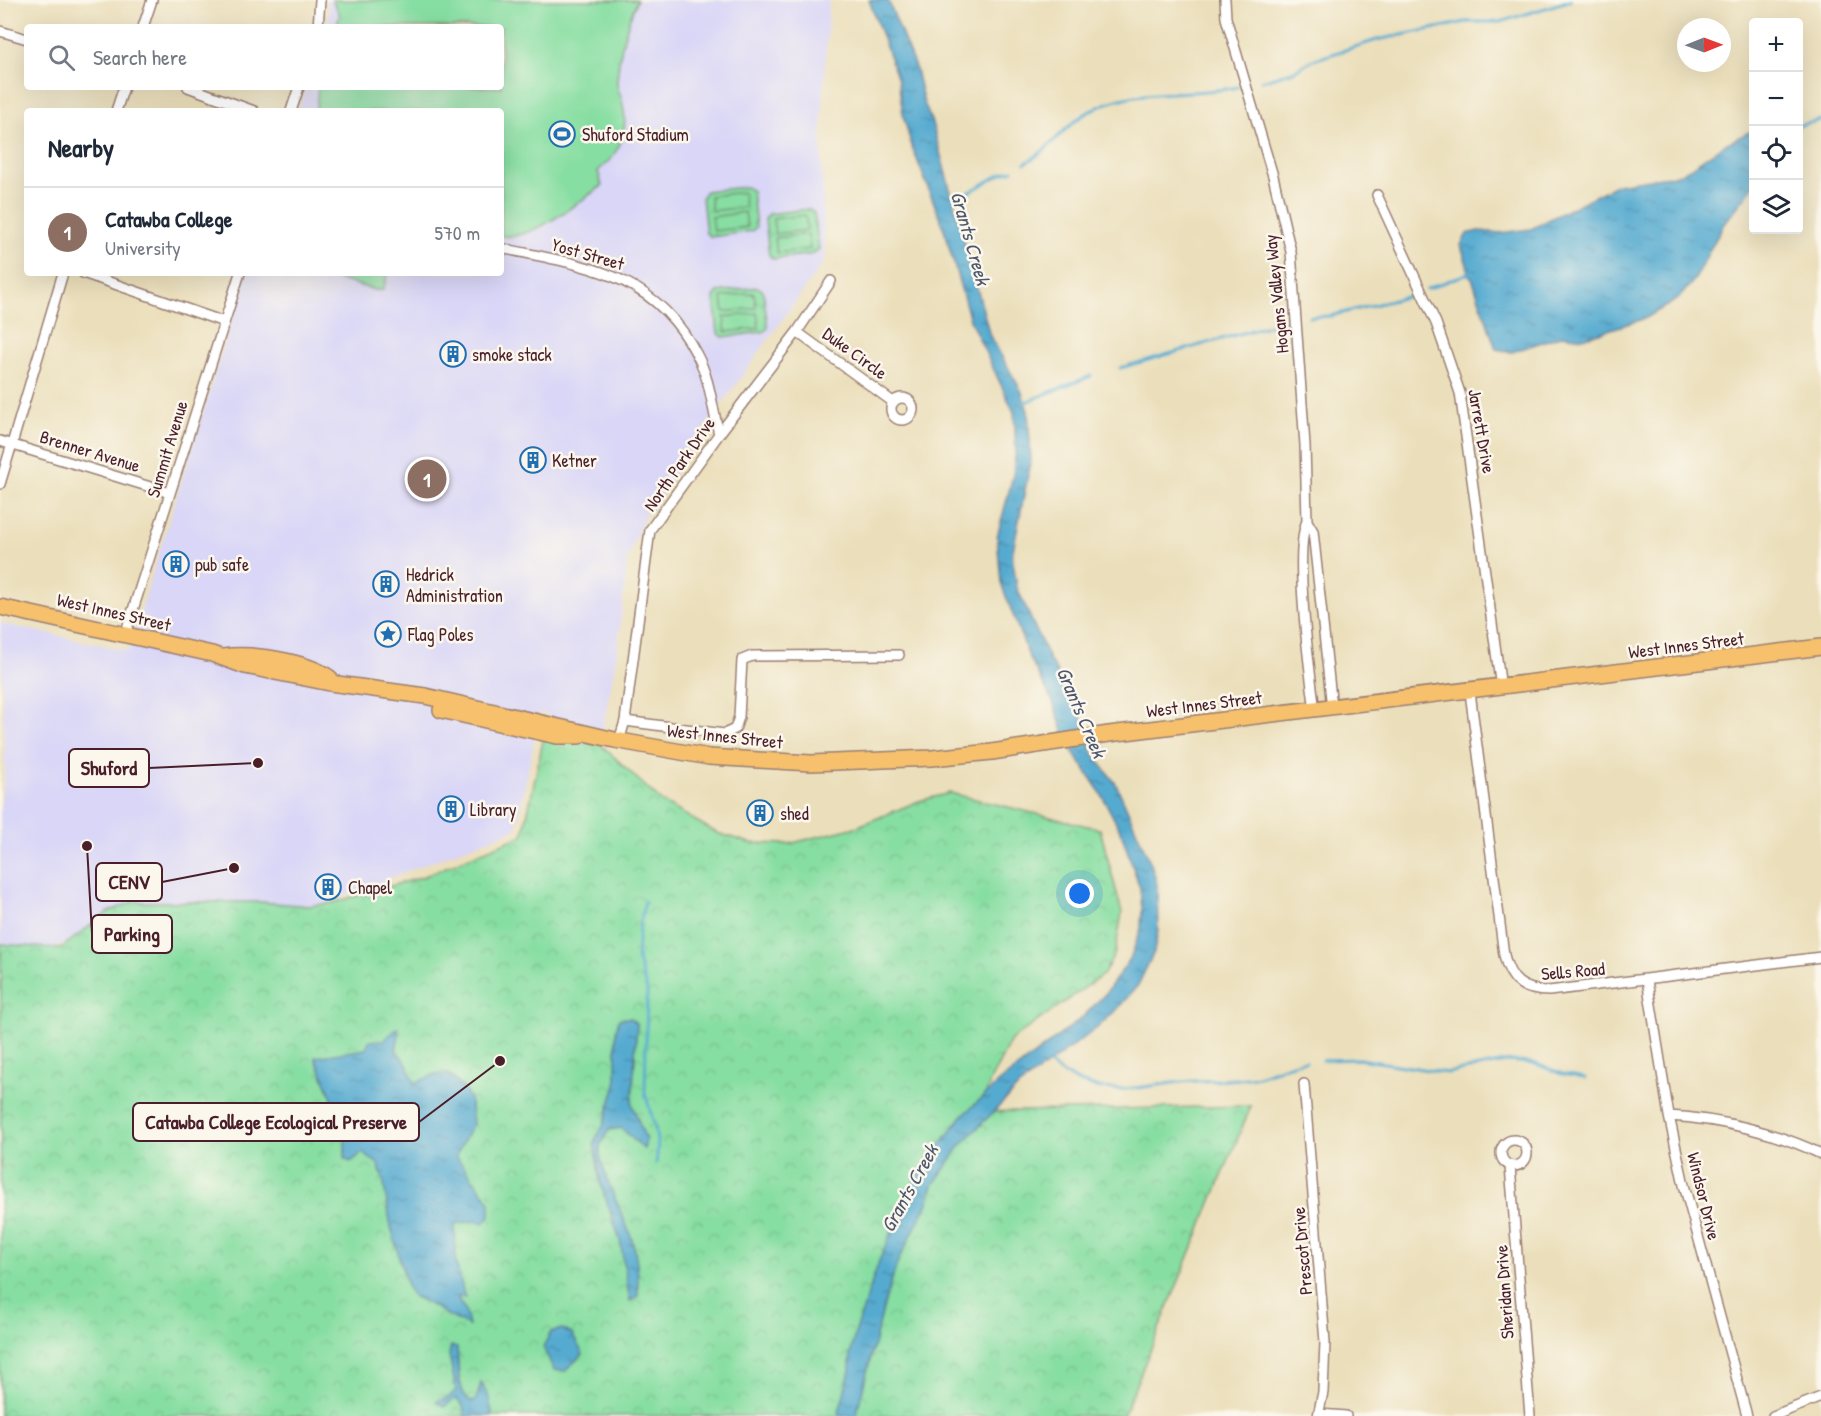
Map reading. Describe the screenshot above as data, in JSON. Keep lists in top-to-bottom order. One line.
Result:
{"streets":{"main road":["West Innes Street"],"street":["Yost Street","Hogans Valley Way","Duke Circle","Jarrett Drive","Summit Avenue","Brenner Avenue","North Park Drive","Sells Road","Windsor Drive","Prescot Drive","Sheridan Drive"]},"crossings":[["Yost Street","North Park Drive"],["Hogans Valley Way","West Innes Street"],["Duke Circle","North Park Drive"],["Jarrett Drive","West Innes Street"],["Summit Avenue","Brenner Avenue"],["Summit Avenue","West Innes Street"],["North Park Drive","West Innes Street"],["West Innes Street","Sells Road"],["Sells Road","Windsor Drive"]],"water":["Grants Creek"],"places":{"sports":["Shuford Stadium"],"building":["smoke stack","Ketner","pub safe","Hedrick Administration","Library","shed","Chapel"],"place":["Flag Poles"],"other":["Shuford","Parking","CENV","Catawba College Ecological Preserve"]},"north":"right","page":{"map_buttons":["+","−"],"search":"Search here","heading":"Nearby","list":[{"mark":"1","name":"Catawba College","note":"University","value":"570 m"}],"pins":"1"}}
